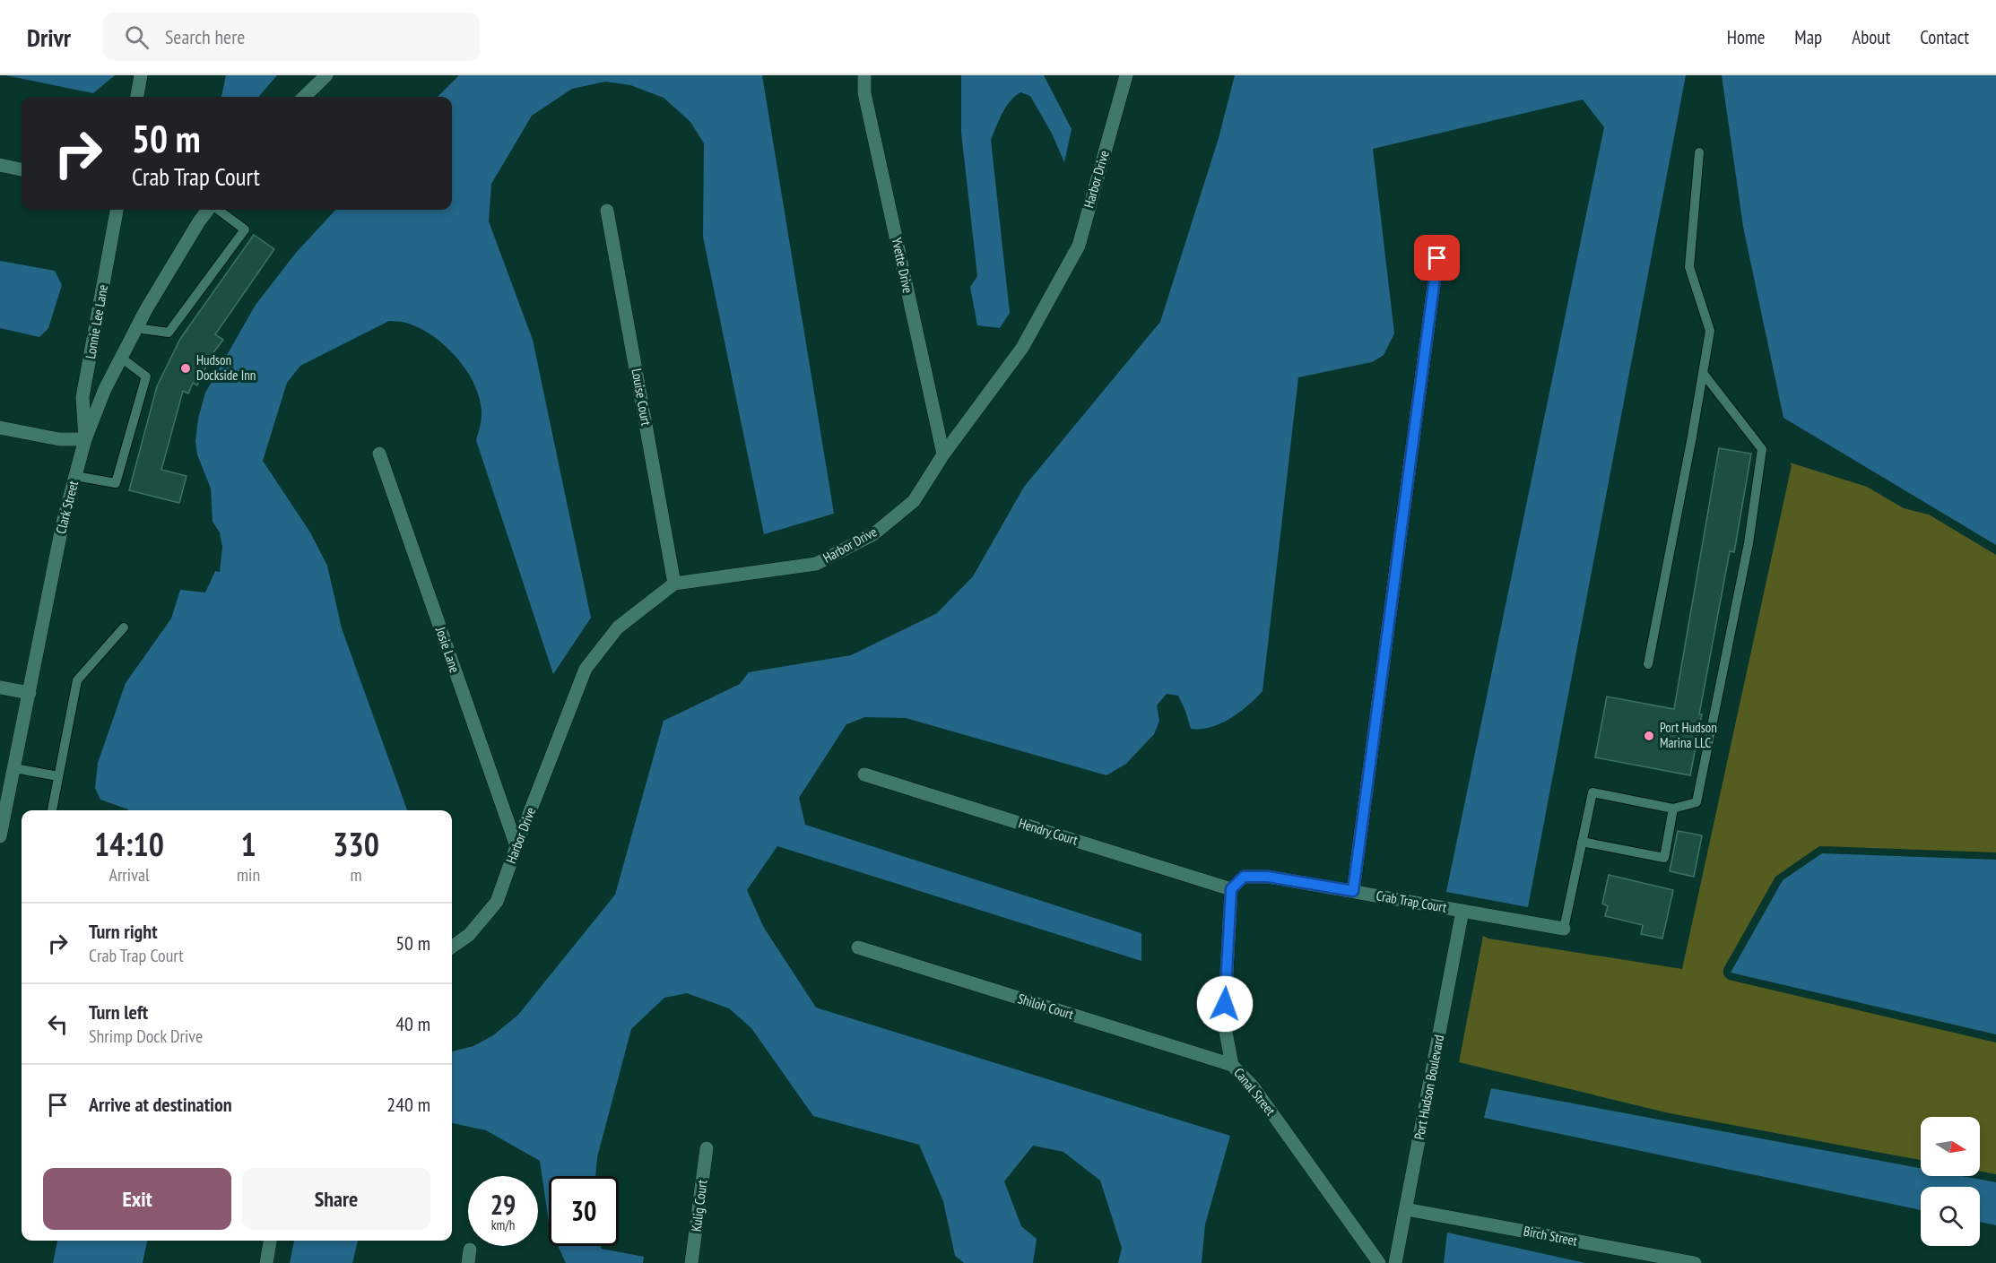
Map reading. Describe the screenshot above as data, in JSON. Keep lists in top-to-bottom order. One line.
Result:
{"streets":{"street":["Harbor Drive","Yvette Drive","Lonnie Lee Lane","Louise Court","Clark Street","Josie Lane","Hendry Court","Crab Trap Court","Shiloh Court","Port Hudson Boulevard","Canal Street","Kulig Court","Birch Street"]},"crossings":[["Harbor Drive","Yvette Drive"],["Harbor Drive","Louise Court"],["Harbor Drive","Josie Lane"],["Lonnie Lee Lane","Clark Street"],["Hendry Court","Crab Trap Court"],["Hendry Court","Canal Street"],["Crab Trap Court","Port Hudson Boulevard"],["Crab Trap Court","Canal Street"],["Shiloh Court","Canal Street"],["Port Hudson Boulevard","Birch Street"]],"places":["Hudson Dockside Inn","Port Hudson Marina LLC"],"north":"right","page":{"header":"Drivr","search":"Search here","nav":["Home","Map","About","Contact"],"turn":["50 m","Crab Trap Court"],"eta":["14:10","Arrival","1","min","330","m"],"list":[{"name":"Turn right","note":"Crab Trap Court","value":"50 m"},{"name":"Turn left","note":"Shrimp Dock Drive","value":"40 m"},{"name":"Arrive at destination","value":"240 m"}],"buttons":["Exit","Share"],"speed":"29 km/h","limit":"30"}}
